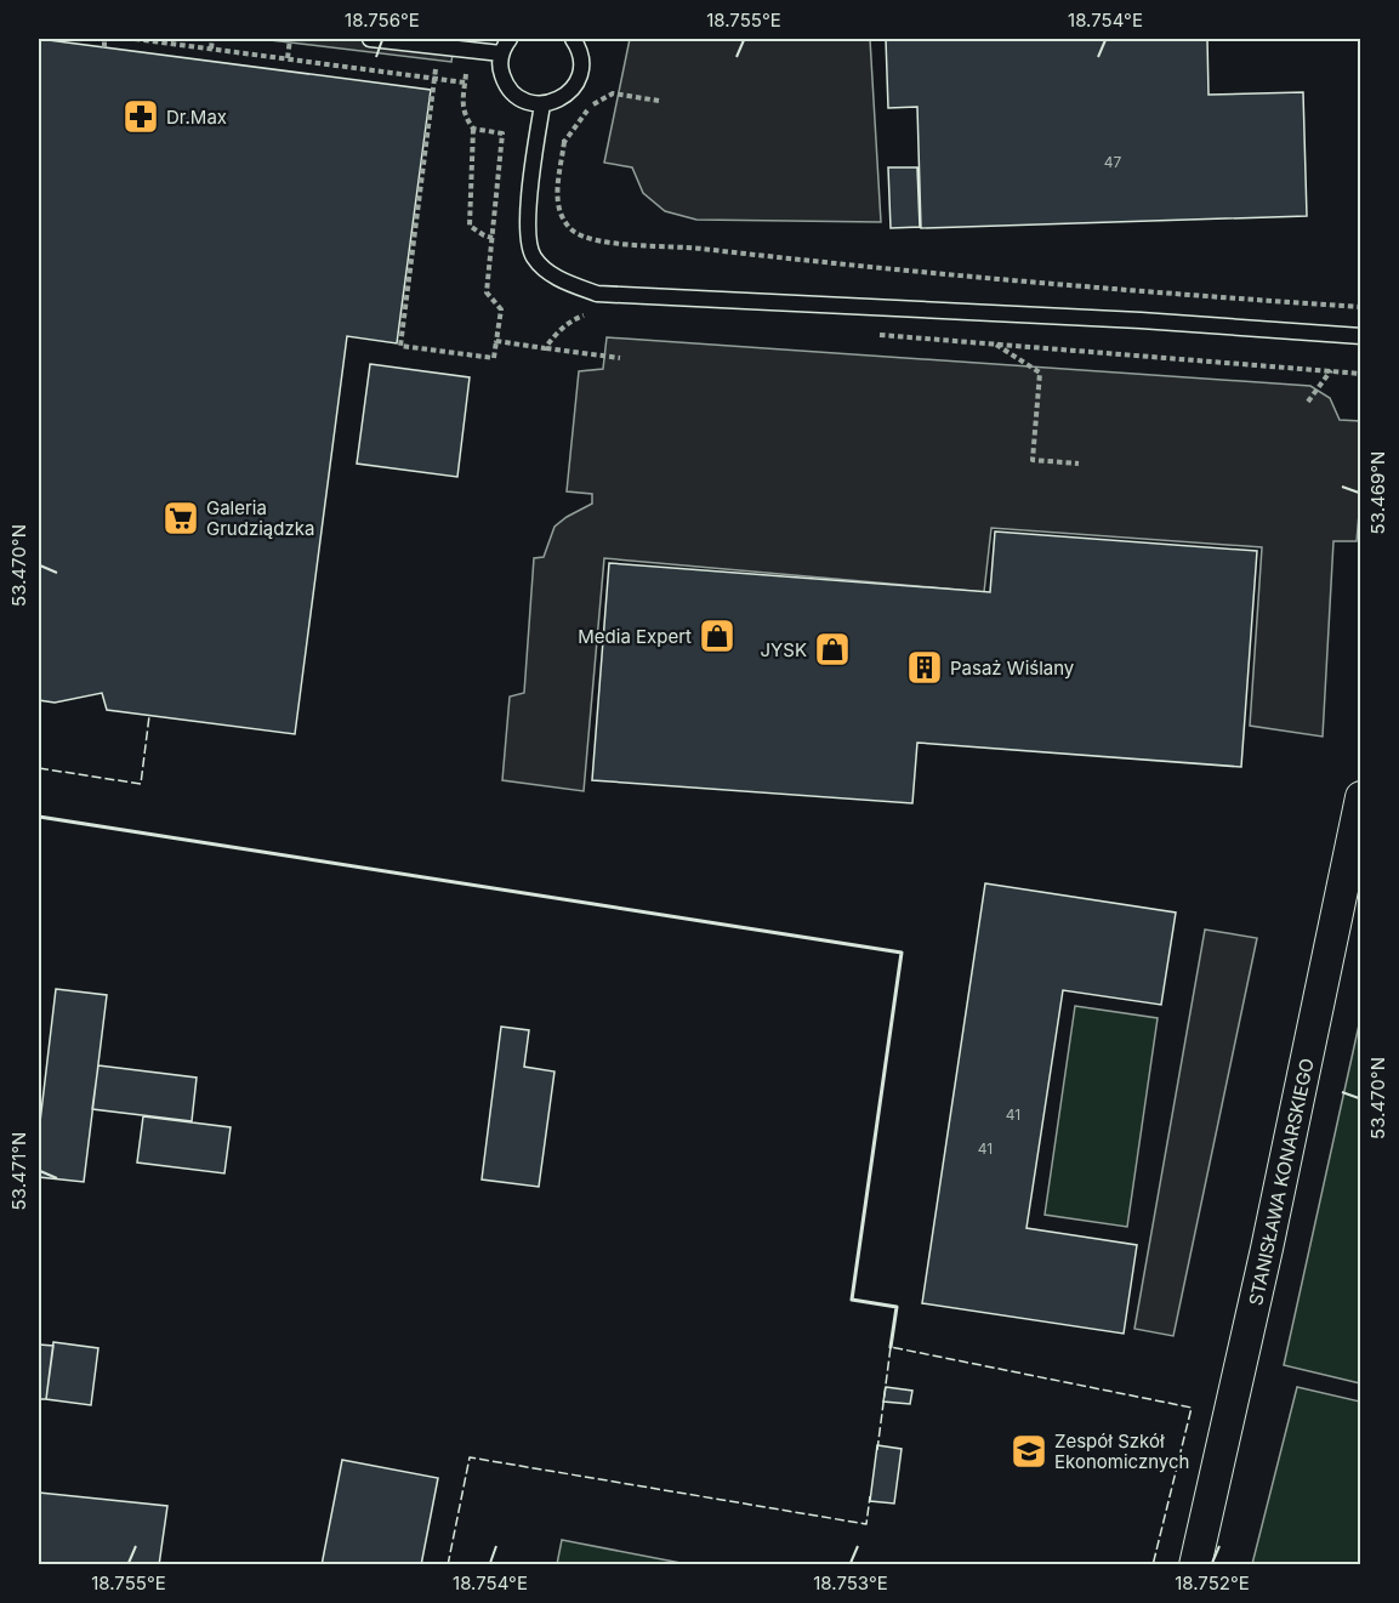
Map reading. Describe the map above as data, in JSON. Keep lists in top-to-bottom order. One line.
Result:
{"streets":{"street":["STANISŁAWA KONARSKIEGO"]},"places":{"pharmacy":["Dr.Max"],"supermarket":["Galeria Grudziądzka"],"shop":["Media Expert","JYSK"],"building":["Pasaż Wiślany"],"school or university":["Zespół Szkół Ekonomicznych"]},"house_numbers":["47","41","41"],"coordinates":["18.756°E","18.755°E","18.754°E","53.469°N","53.470°N","53.471°N","18.753°E","18.752°E"]}
